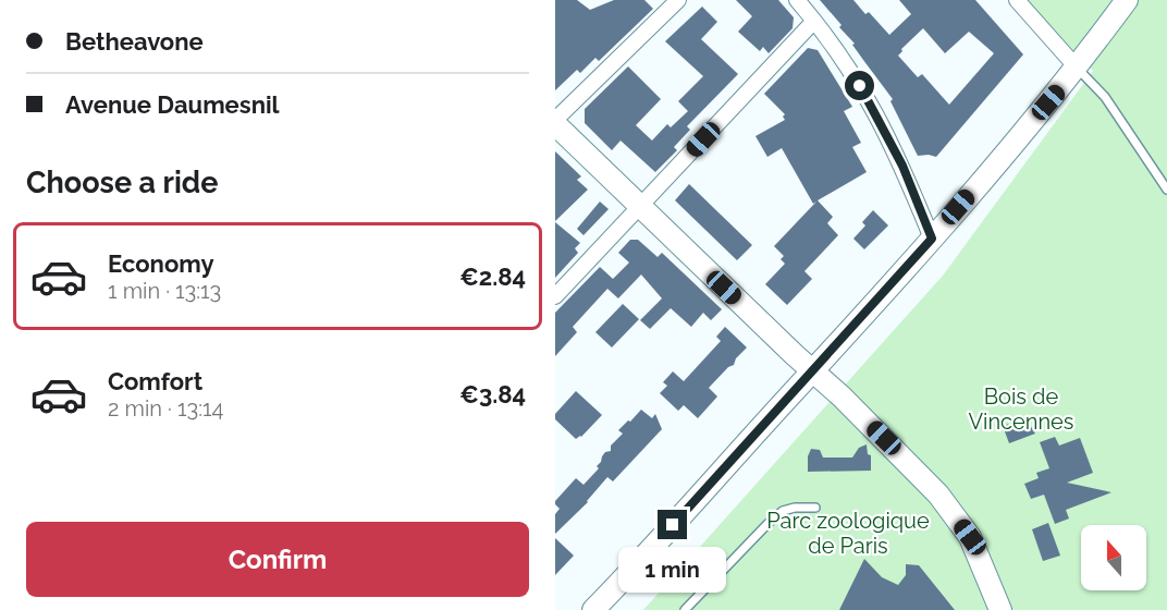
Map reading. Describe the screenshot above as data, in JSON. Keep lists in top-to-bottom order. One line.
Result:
{"parks":["Bois de Vincennes","Parc zoologique de Paris"],"north":"top","page":{"banner":["Betheavone","Avenue Daumesnil"],"heading":"Choose a ride","list":[{"name":"Economy","note":"1 min · 13:13","value":"€2.84"},{"name":"Comfort","note":"2 min · 13:14","value":"€3.84"}],"buttons":"Confirm","bubble":"1 min"}}
